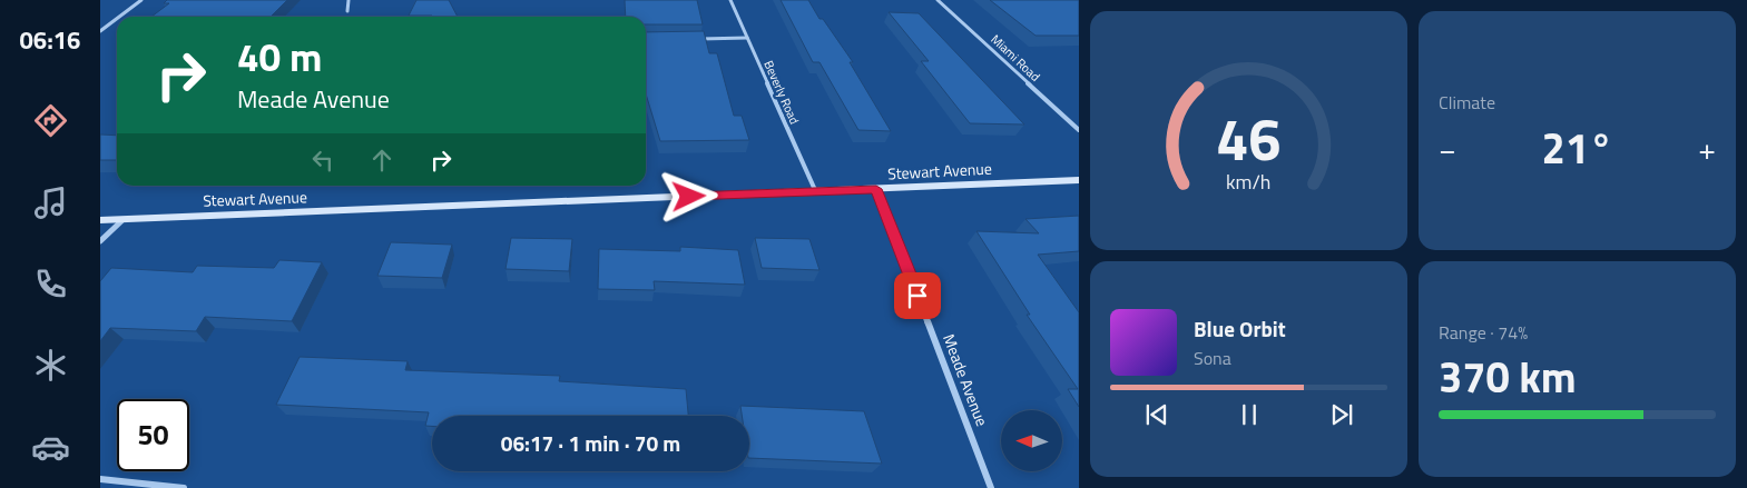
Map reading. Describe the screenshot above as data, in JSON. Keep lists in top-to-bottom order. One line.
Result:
{"streets":{"main road":["Stewart Avenue"],"street":["Miami Road","Beverly Road","Meade Avenue"]},"crossings":[["Beverly Road","Stewart Avenue"],["Stewart Avenue","Meade Avenue"]],"north":"left","page":{"tabs":"06:16","tile":["Climate",["Range · 74%","370 km"]],"turn":["40 m","Meade Avenue"],"heat":["−","21°","+"],"song":["Blue Orbit","Sona"],"limit":"50","trip":"06:17 · 1 min · 70 m","gauge":["46","km/h"]}}
